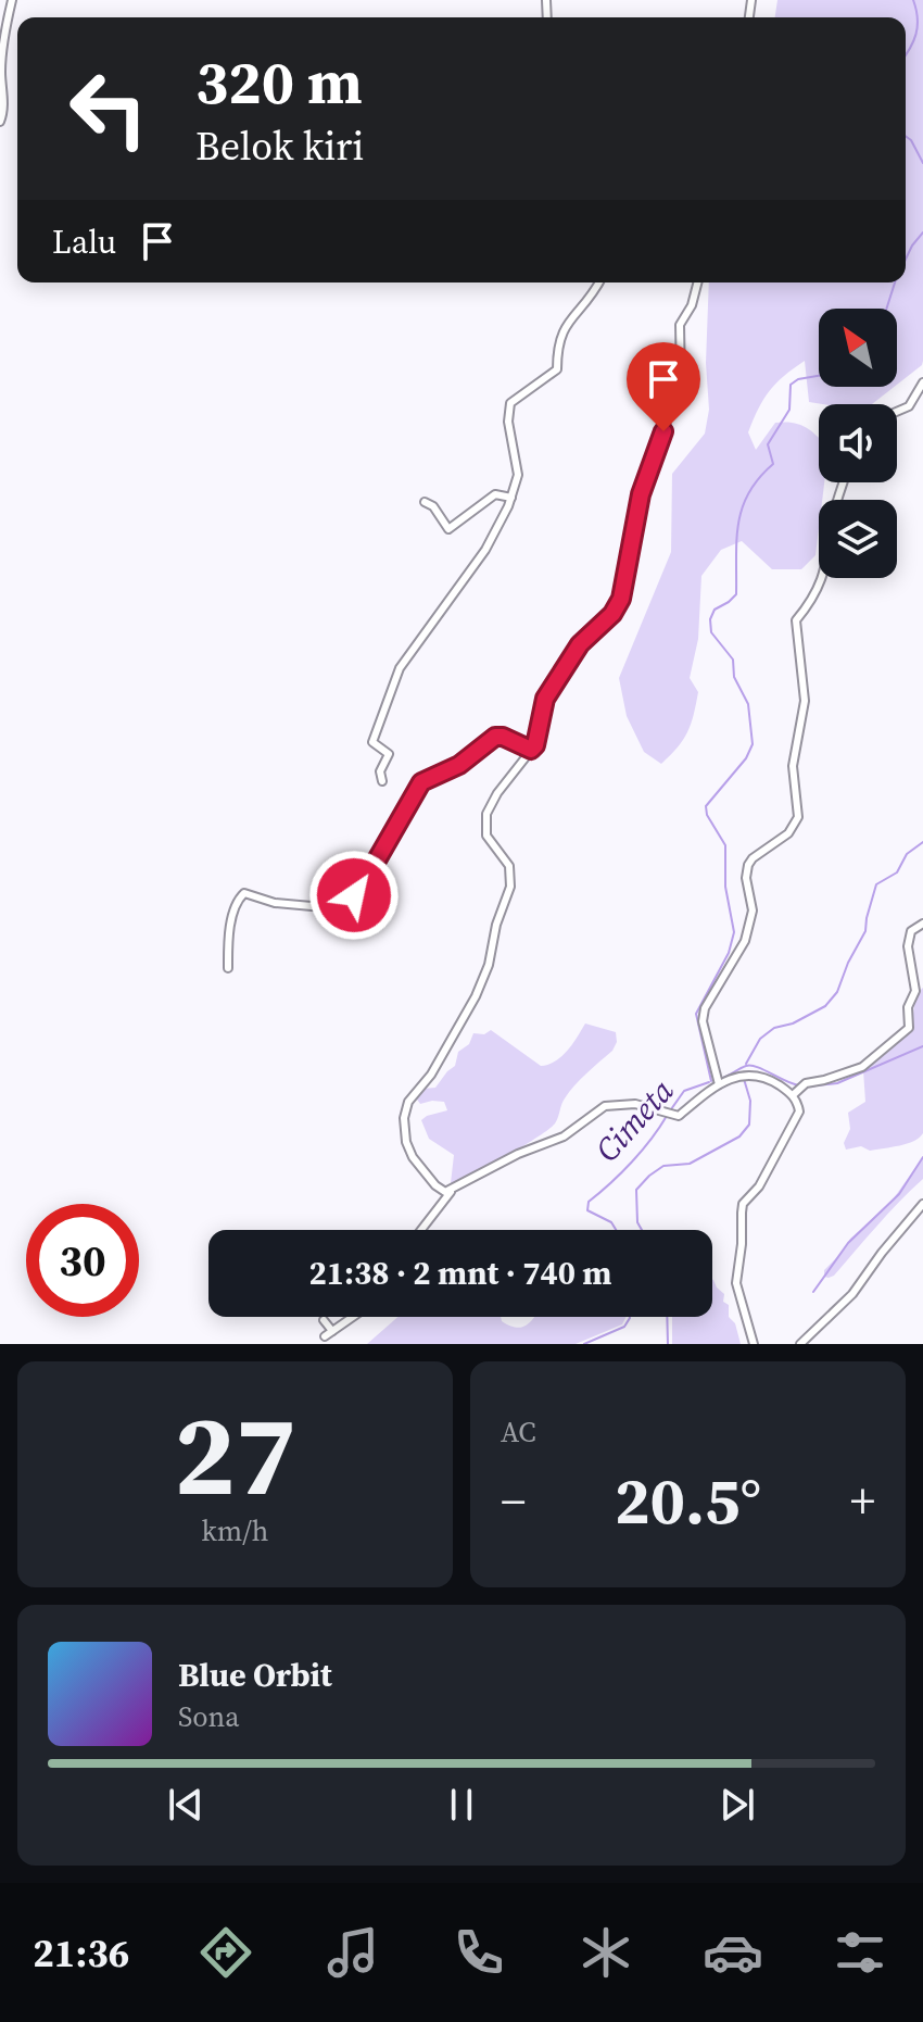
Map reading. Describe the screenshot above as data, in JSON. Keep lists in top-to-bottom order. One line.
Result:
{"water":["Cimeta"],"north":"top left","page":{"turn":["320 m","Belok kiri"],"then":"Lalu","limit":"30","trip":"21:38 · 2 mnt · 740 m","tile":[["27","km/h"],"AC"],"heat":["−","20.5°","+"],"song":["Blue Orbit","Sona"],"tabs":"21:36"}}
